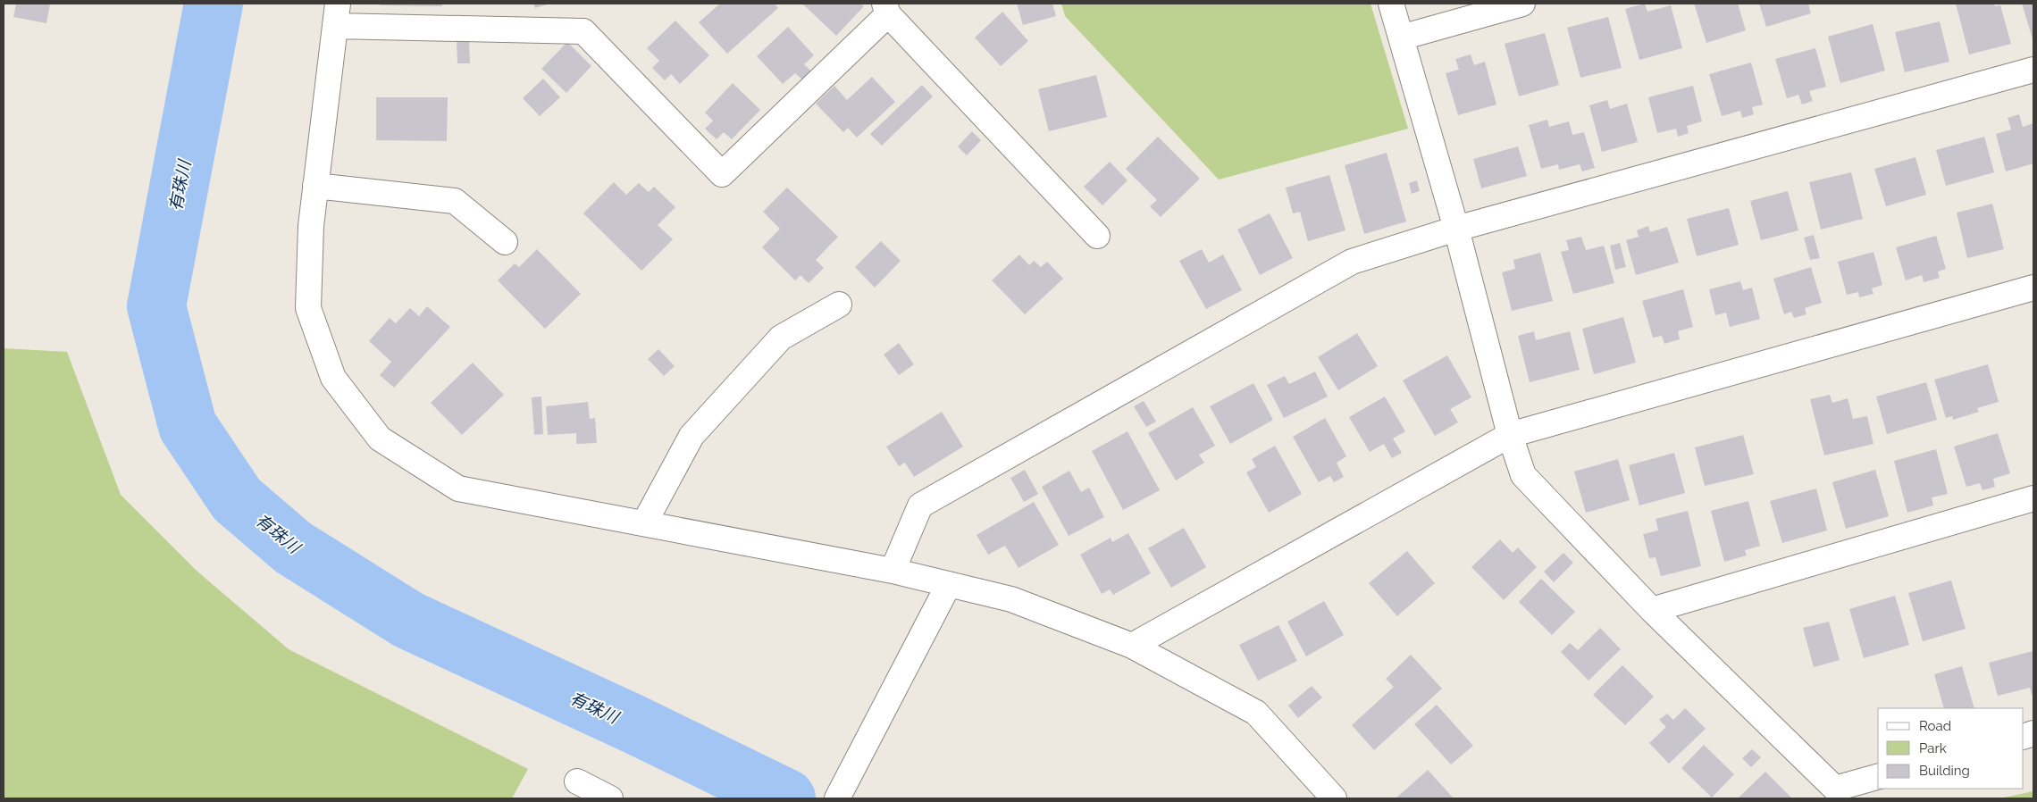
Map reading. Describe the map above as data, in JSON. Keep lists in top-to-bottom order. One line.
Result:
{"water":["有珠川"],"legend":["Road","Park","Building"]}
